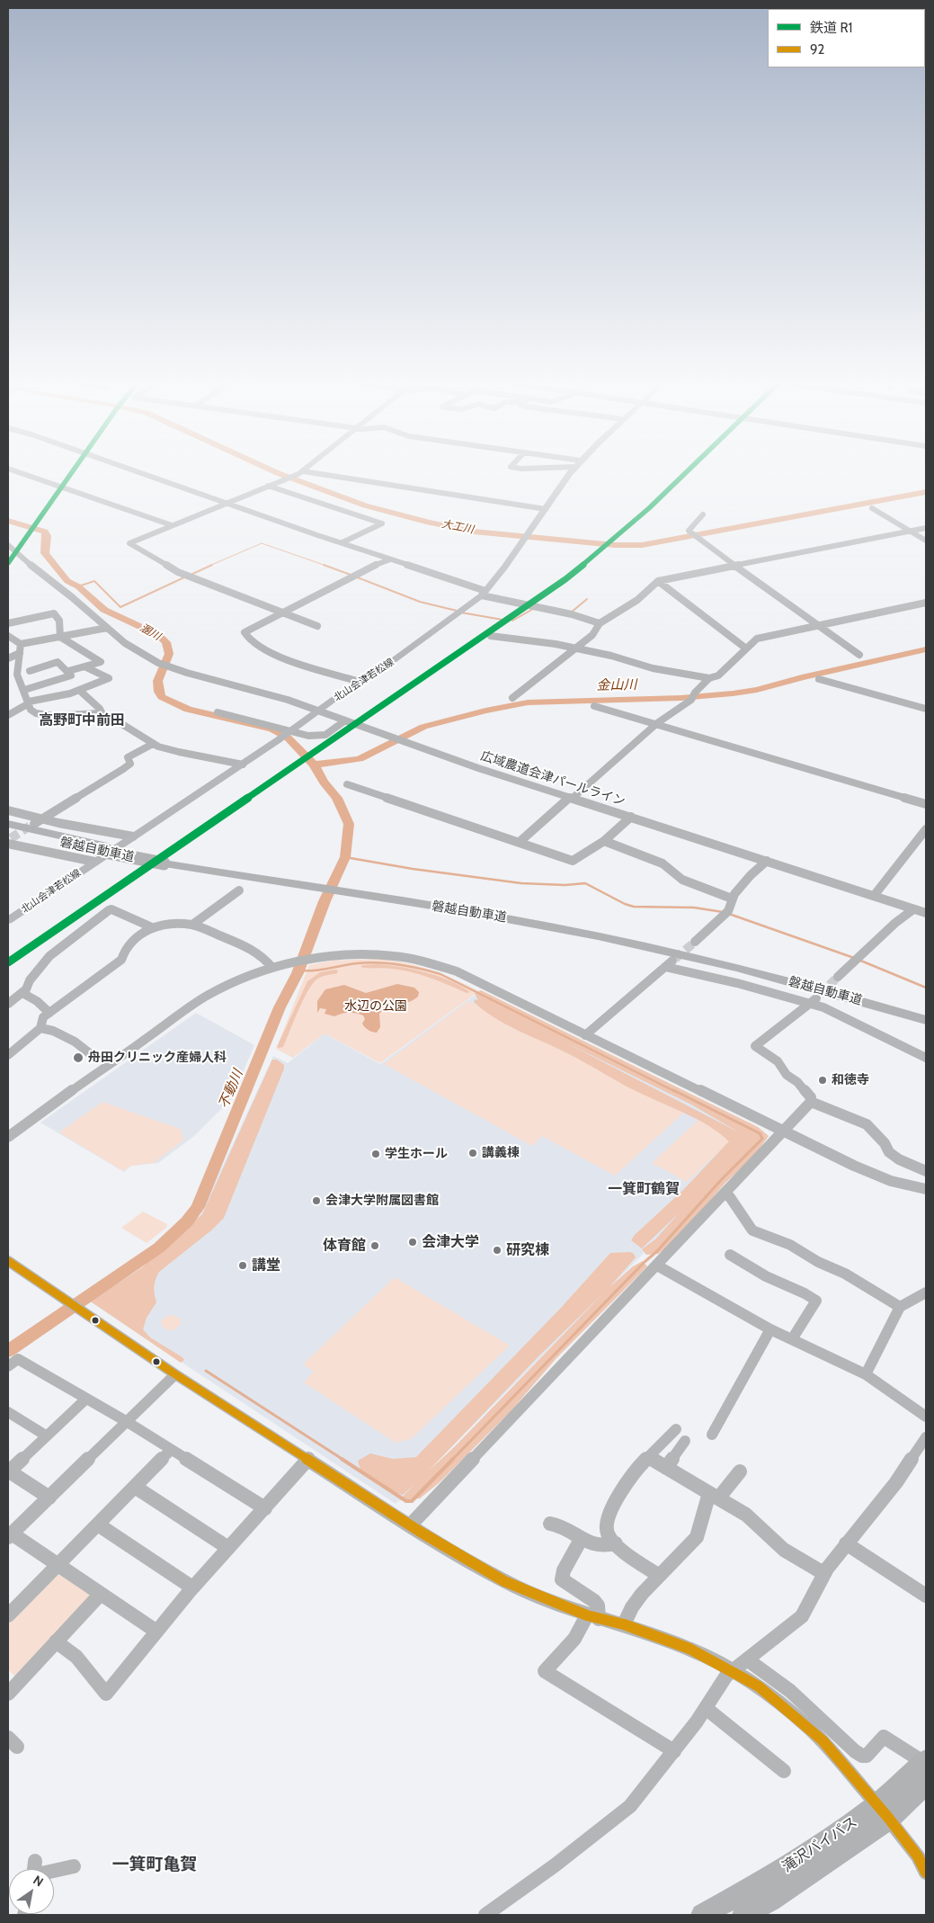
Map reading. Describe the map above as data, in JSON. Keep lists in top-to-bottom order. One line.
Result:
{"streets":{"highway":["磐越自動車道","滝沢バイパス"],"main road":["北山会津若松線"],"street":["広域農道会津パールライン"]},"crossings":[["北山会津若松線","広域農道会津パールライン"],["北山会津若松線","磐越自動車道"]],"districts":["高野町中前田","一箕町鶴賀","一箕町亀賀"],"water":["大工川","溷川","金山川","不動川"],"parks":["水辺の公園"],"places":["舟田クリニック産婦人科","和徳寺","講義棟","学生ホール","会津大学附属図書館","会津大学","体育館","研究棟","講堂"],"lines":["rail line R1","transit line 92"],"legend":["鉄道 R1","92"],"north":"top right"}
